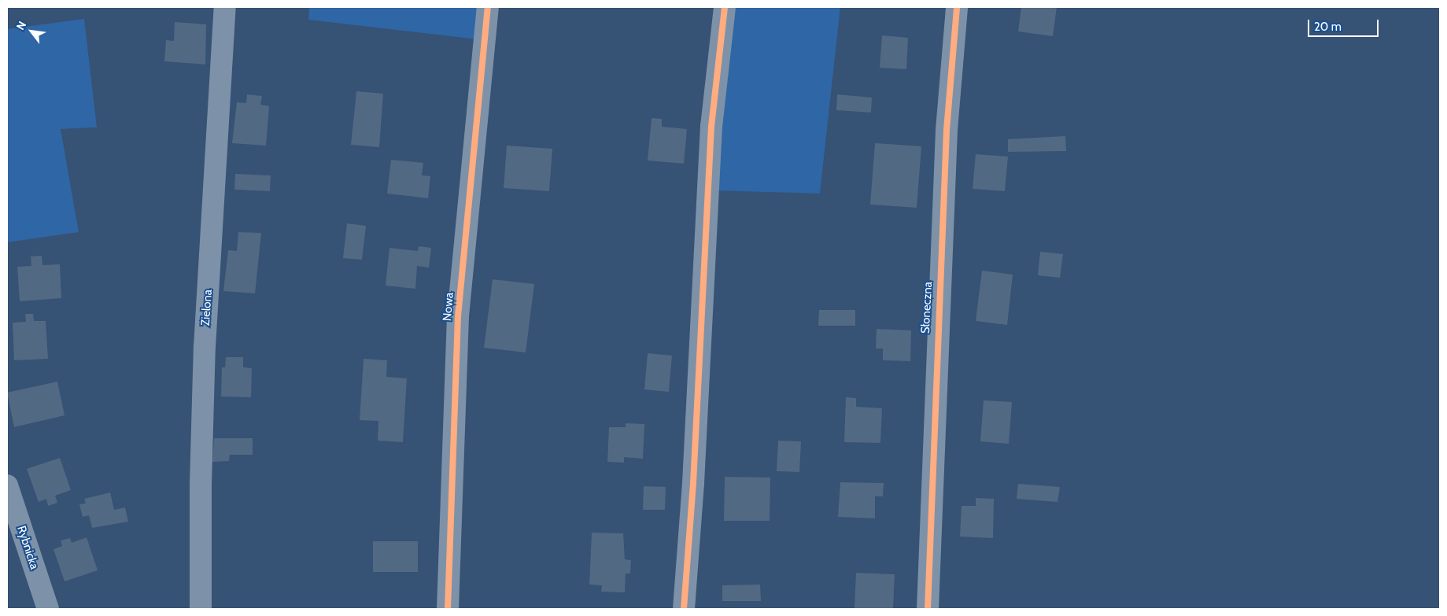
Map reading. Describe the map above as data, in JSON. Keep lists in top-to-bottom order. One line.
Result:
{"streets":{"street":["Nowa","Zielona","Słoneczna","Rybnicka"]},"scale_bar":"20 m","north":"top left"}
